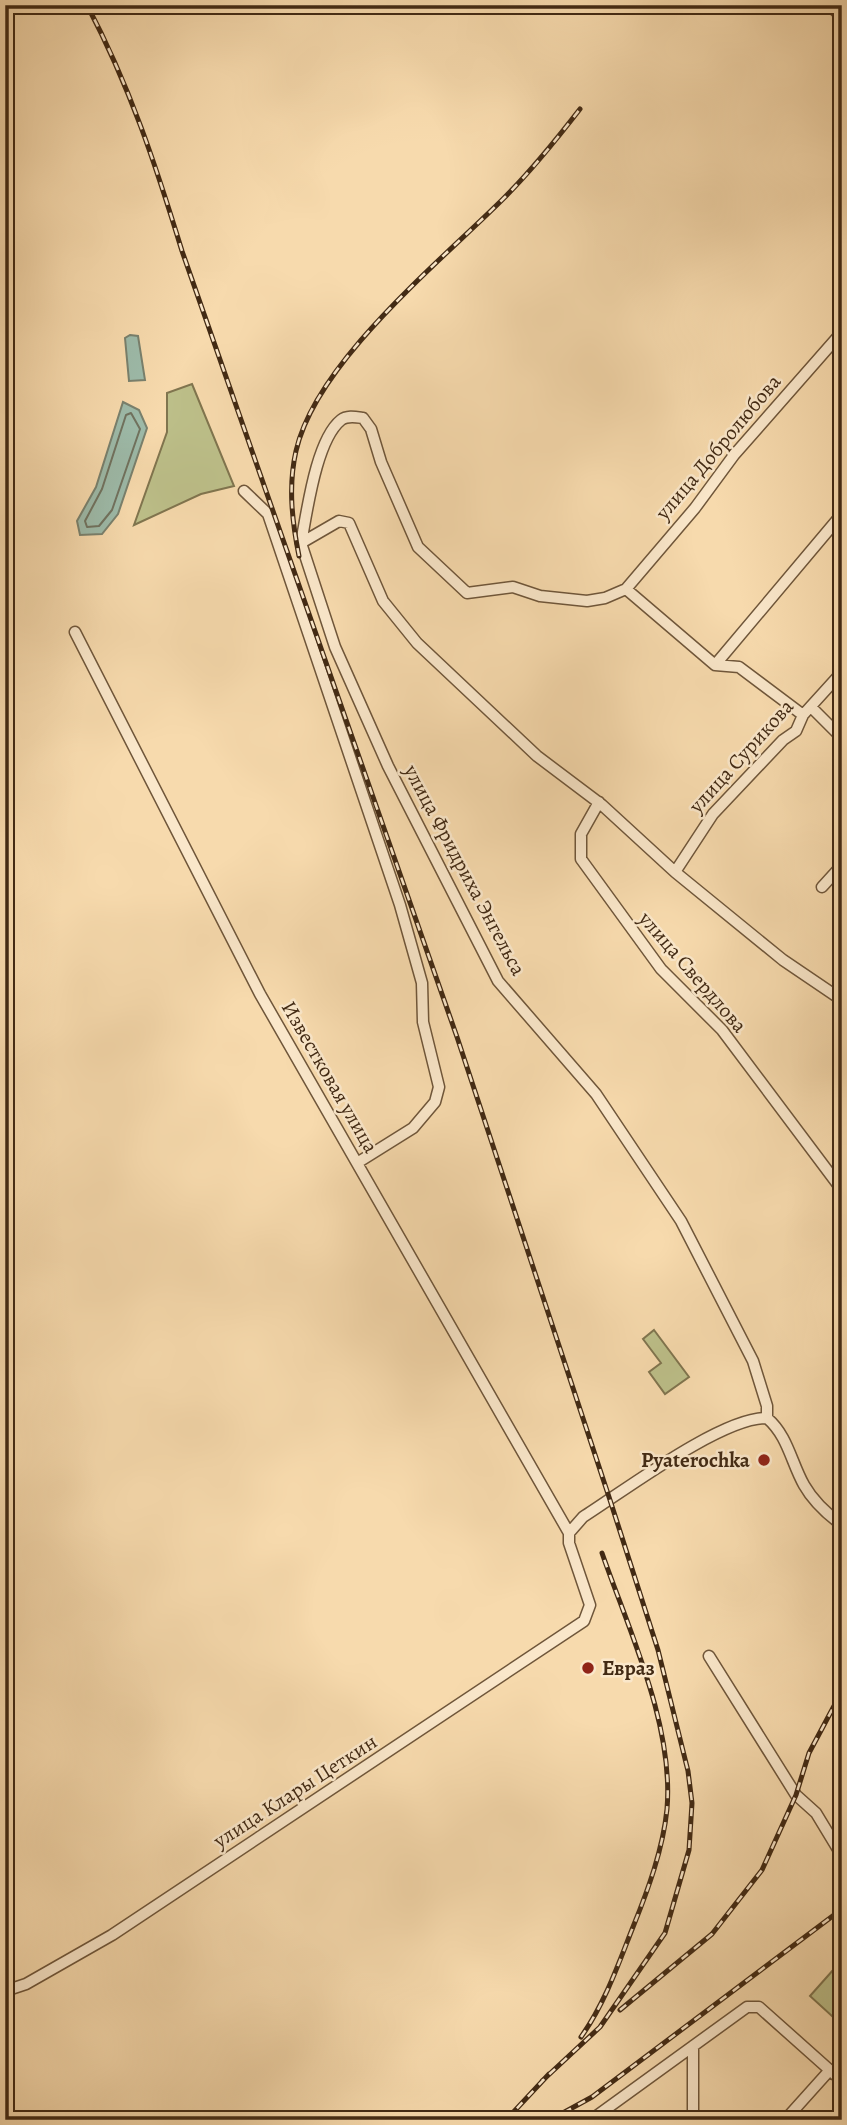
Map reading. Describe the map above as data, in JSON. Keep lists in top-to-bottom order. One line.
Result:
{"streets":{"street":["улица Добролюбова","улица Сурикова","улица Фридриха Энгельса","улица Свердлова","Известковая улица","улица Клары Цеткин"]},"crossings":[["Известковая улица","улица Клары Цеткин"]],"places":["Pyaterochka","Евраз"]}
